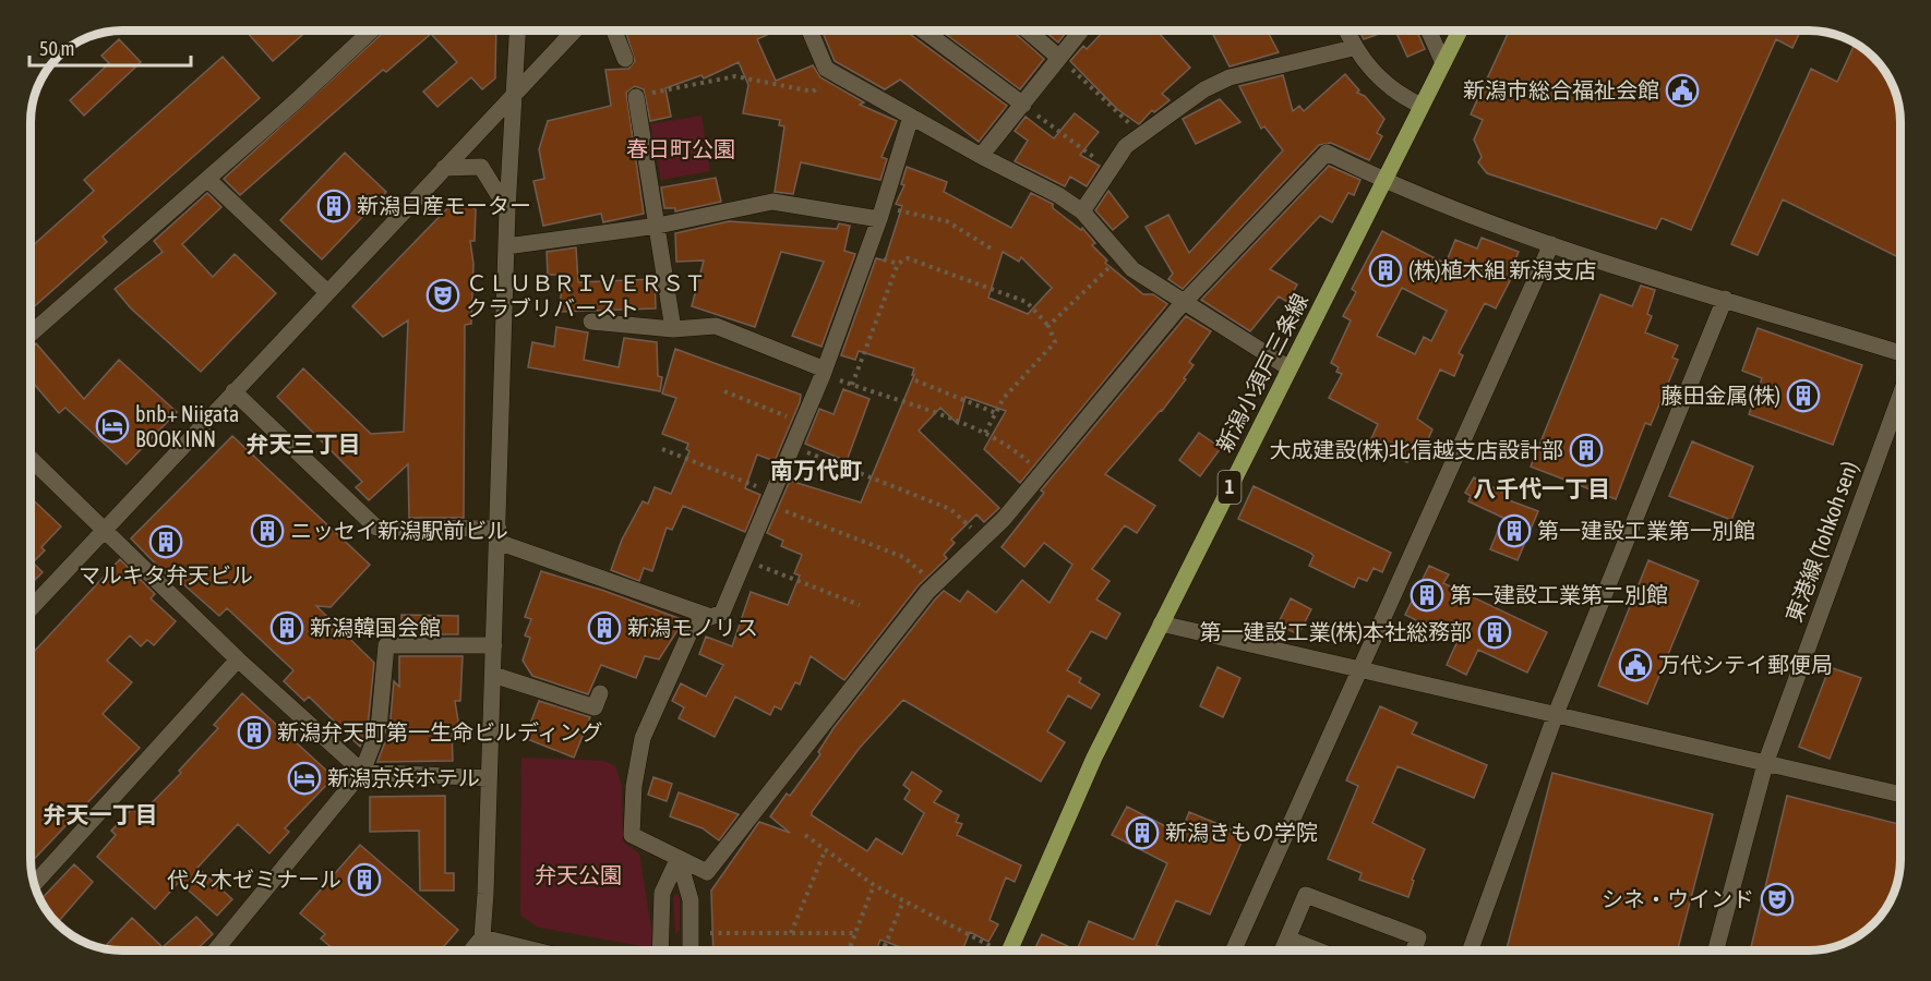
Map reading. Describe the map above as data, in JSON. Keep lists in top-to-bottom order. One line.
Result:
{"streets":{"main road":["新潟小須戸三条線","1"],"street":["東港線 (Tohkoh sen)"]},"districts":["弁天三丁目","南万代町","八千代一丁目","弁天一丁目"],"parks":["春日町公園","弁天公園"],"places":{"public building":["新潟市総合福祉会館","万代シテイ郵便局"],"building":["新潟日産モーター","(株)植木組 新潟支店","藤田金属(株)","大成建設(株)北信越支店設計部","ニッセイ新潟駅前ビル","第一建設工業第一別館","マルキタ弁天ビル","第一建設工業第二別館","新潟韓国会館","新潟モノリス","第一建設工業(株)本社総務部","新潟弁天町第一生命ビルディング","新潟きもの学院","代々木ゼミナール"],"theatre":["ＣＬＵＢＲＩＶＥＲＳＴ クラブリバースト","シネ・ウインド"],"hotel":["bnb+ Niigata BOOK INN","新潟京浜ホテル"]},"scale_bar":"50 m"}
